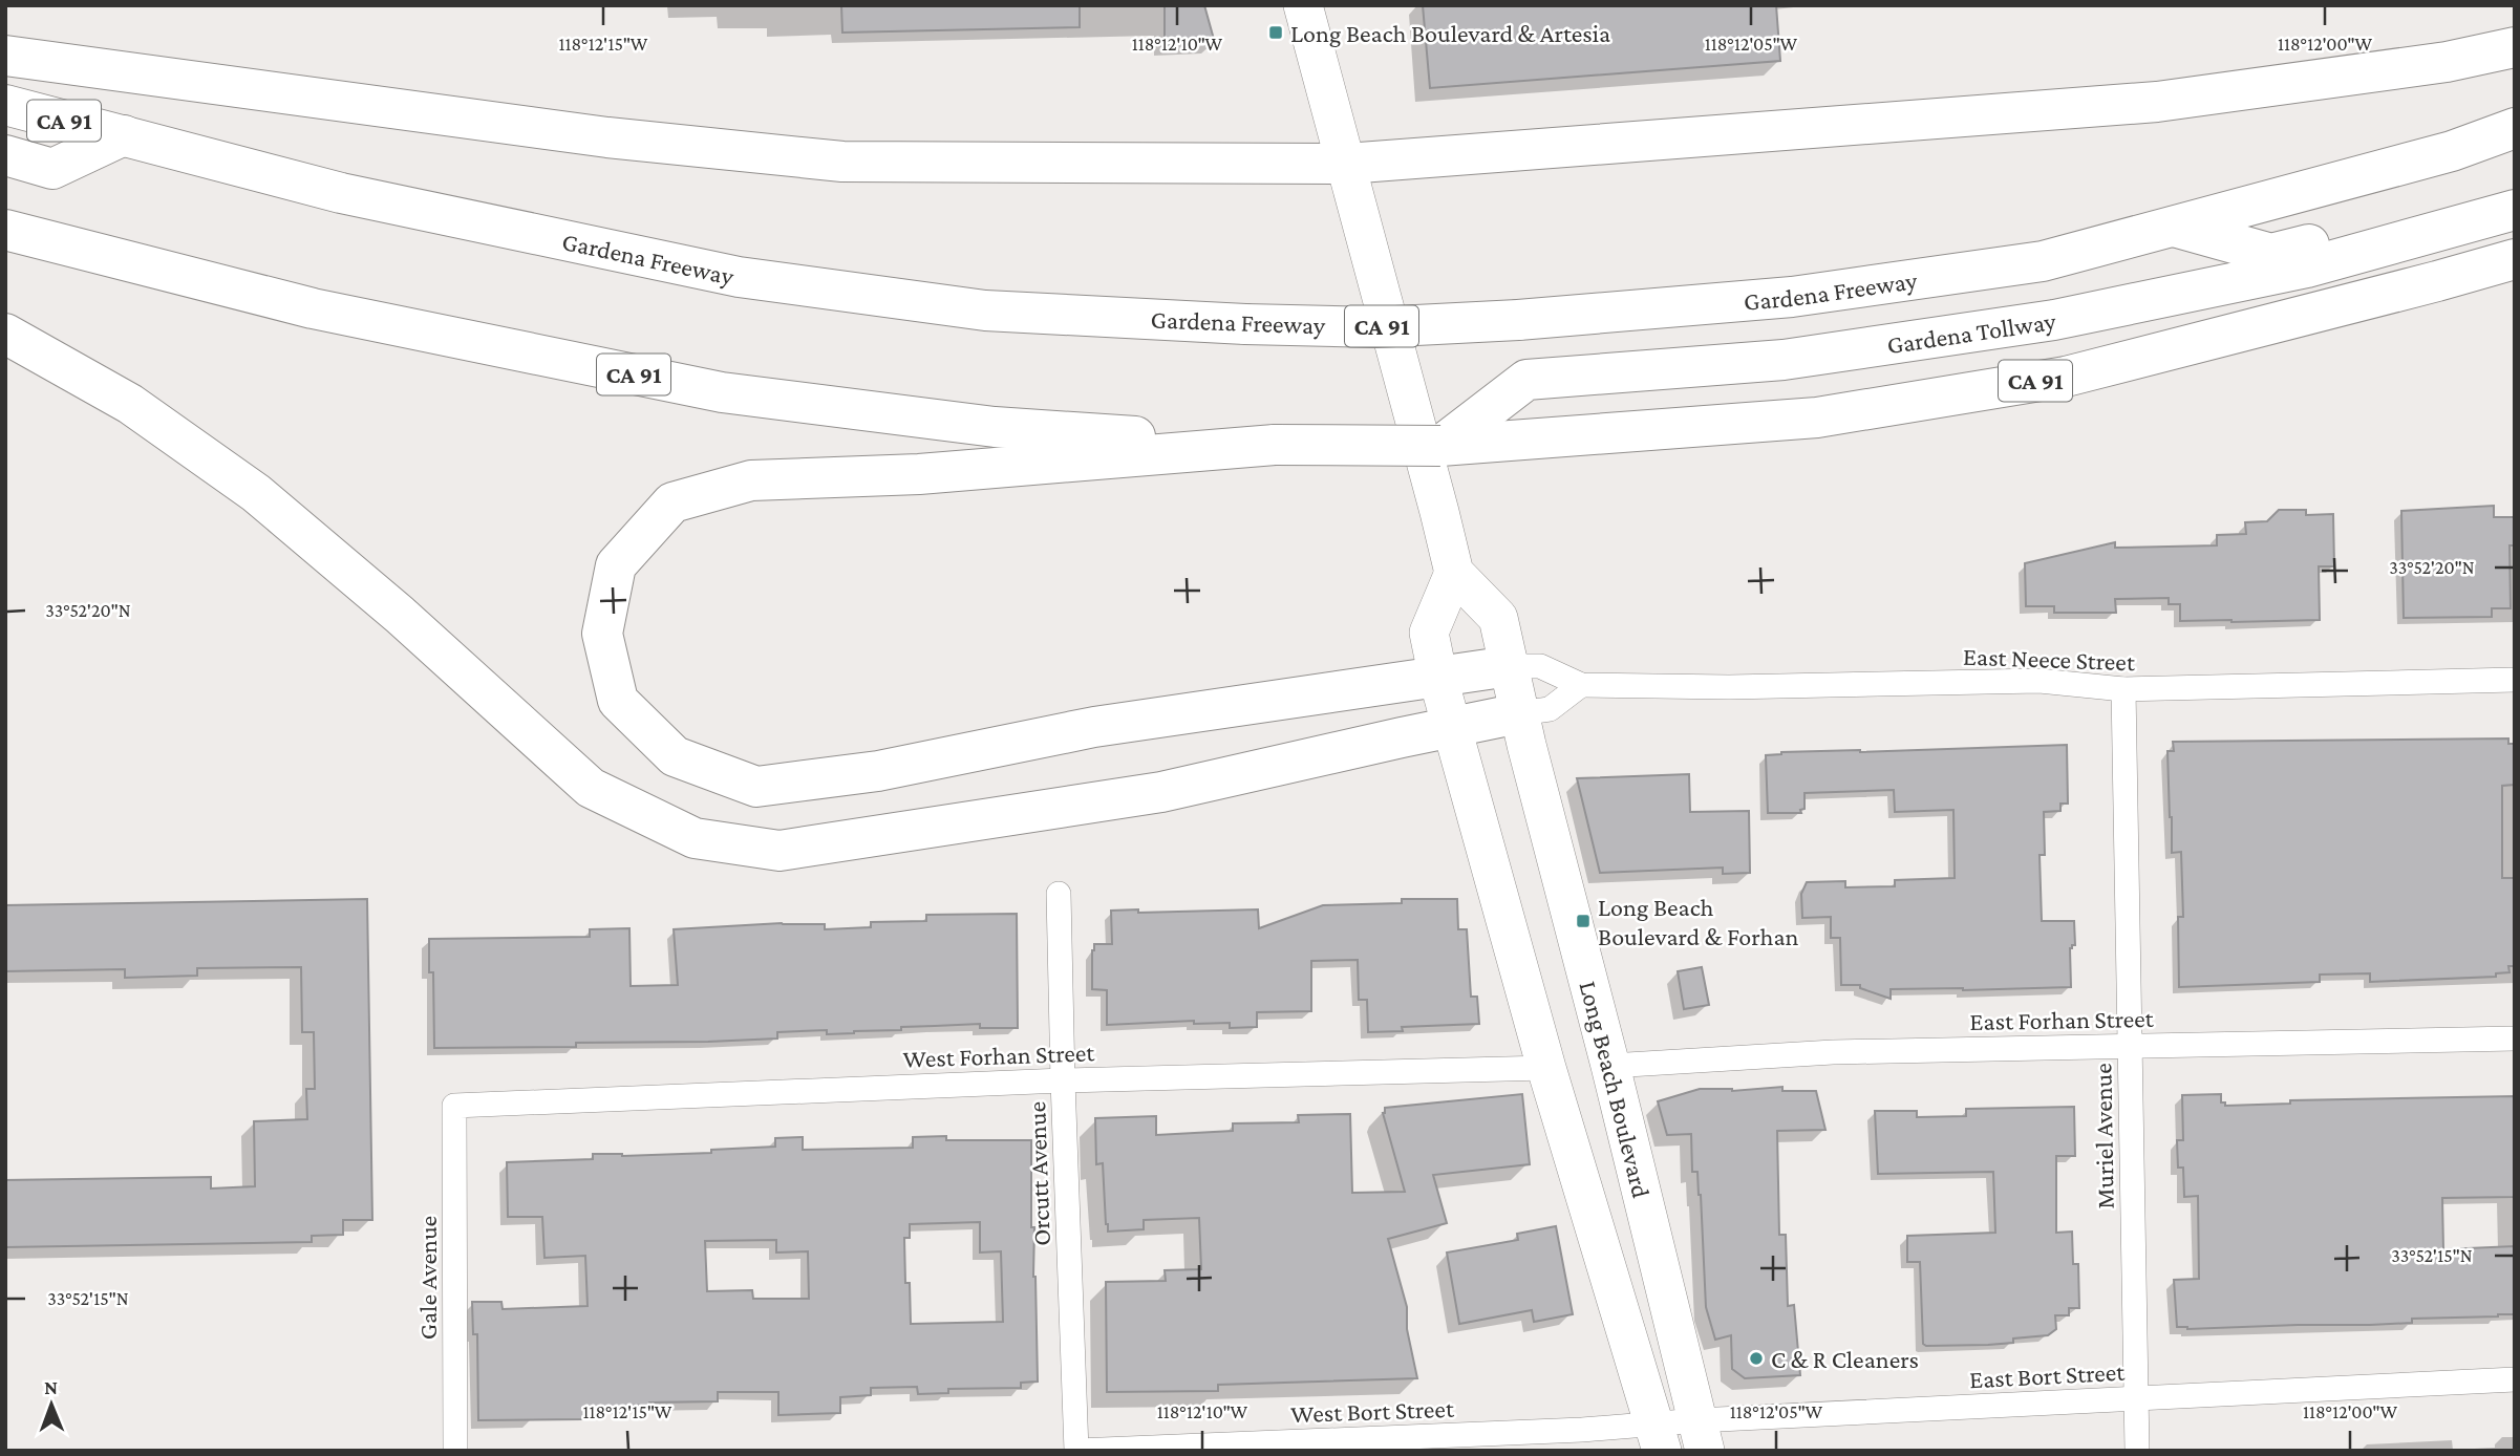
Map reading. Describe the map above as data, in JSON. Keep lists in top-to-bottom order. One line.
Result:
{"streets":{"highway":["CA 91","Gardena Freeway","Gardena Tollway"],"main road":["Long Beach Boulevard"],"street":["East Neece Street","East Forhan Street","West Forhan Street","Muriel Avenue","Orcutt Avenue","Gale Avenue","East Bort Street","West Bort Street"]},"crossings":[["CA 91","Gardena Tollway"],["East Neece Street","Long Beach Boulevard"],["East Neece Street","Muriel Avenue"],["East Forhan Street","Long Beach Boulevard"],["East Forhan Street","Muriel Avenue"],["West Forhan Street","Orcutt Avenue"],["West Forhan Street","Gale Avenue"],["Long Beach Boulevard","East Bort Street"],["Muriel Avenue","East Bort Street"],["Orcutt Avenue","West Bort Street"],["East Bort Street","West Bort Street"]],"places":{"transit":["Long Beach Boulevard & Artesia","Long Beach Boulevard & Forhan"],"other":["C & R Cleaners"]},"north":"top","coordinates":["118°12'15\"W","118°12'10\"W","118°12'05\"W","118°12'00\"W","33°52'20\"N","33°52'15\"N"]}
